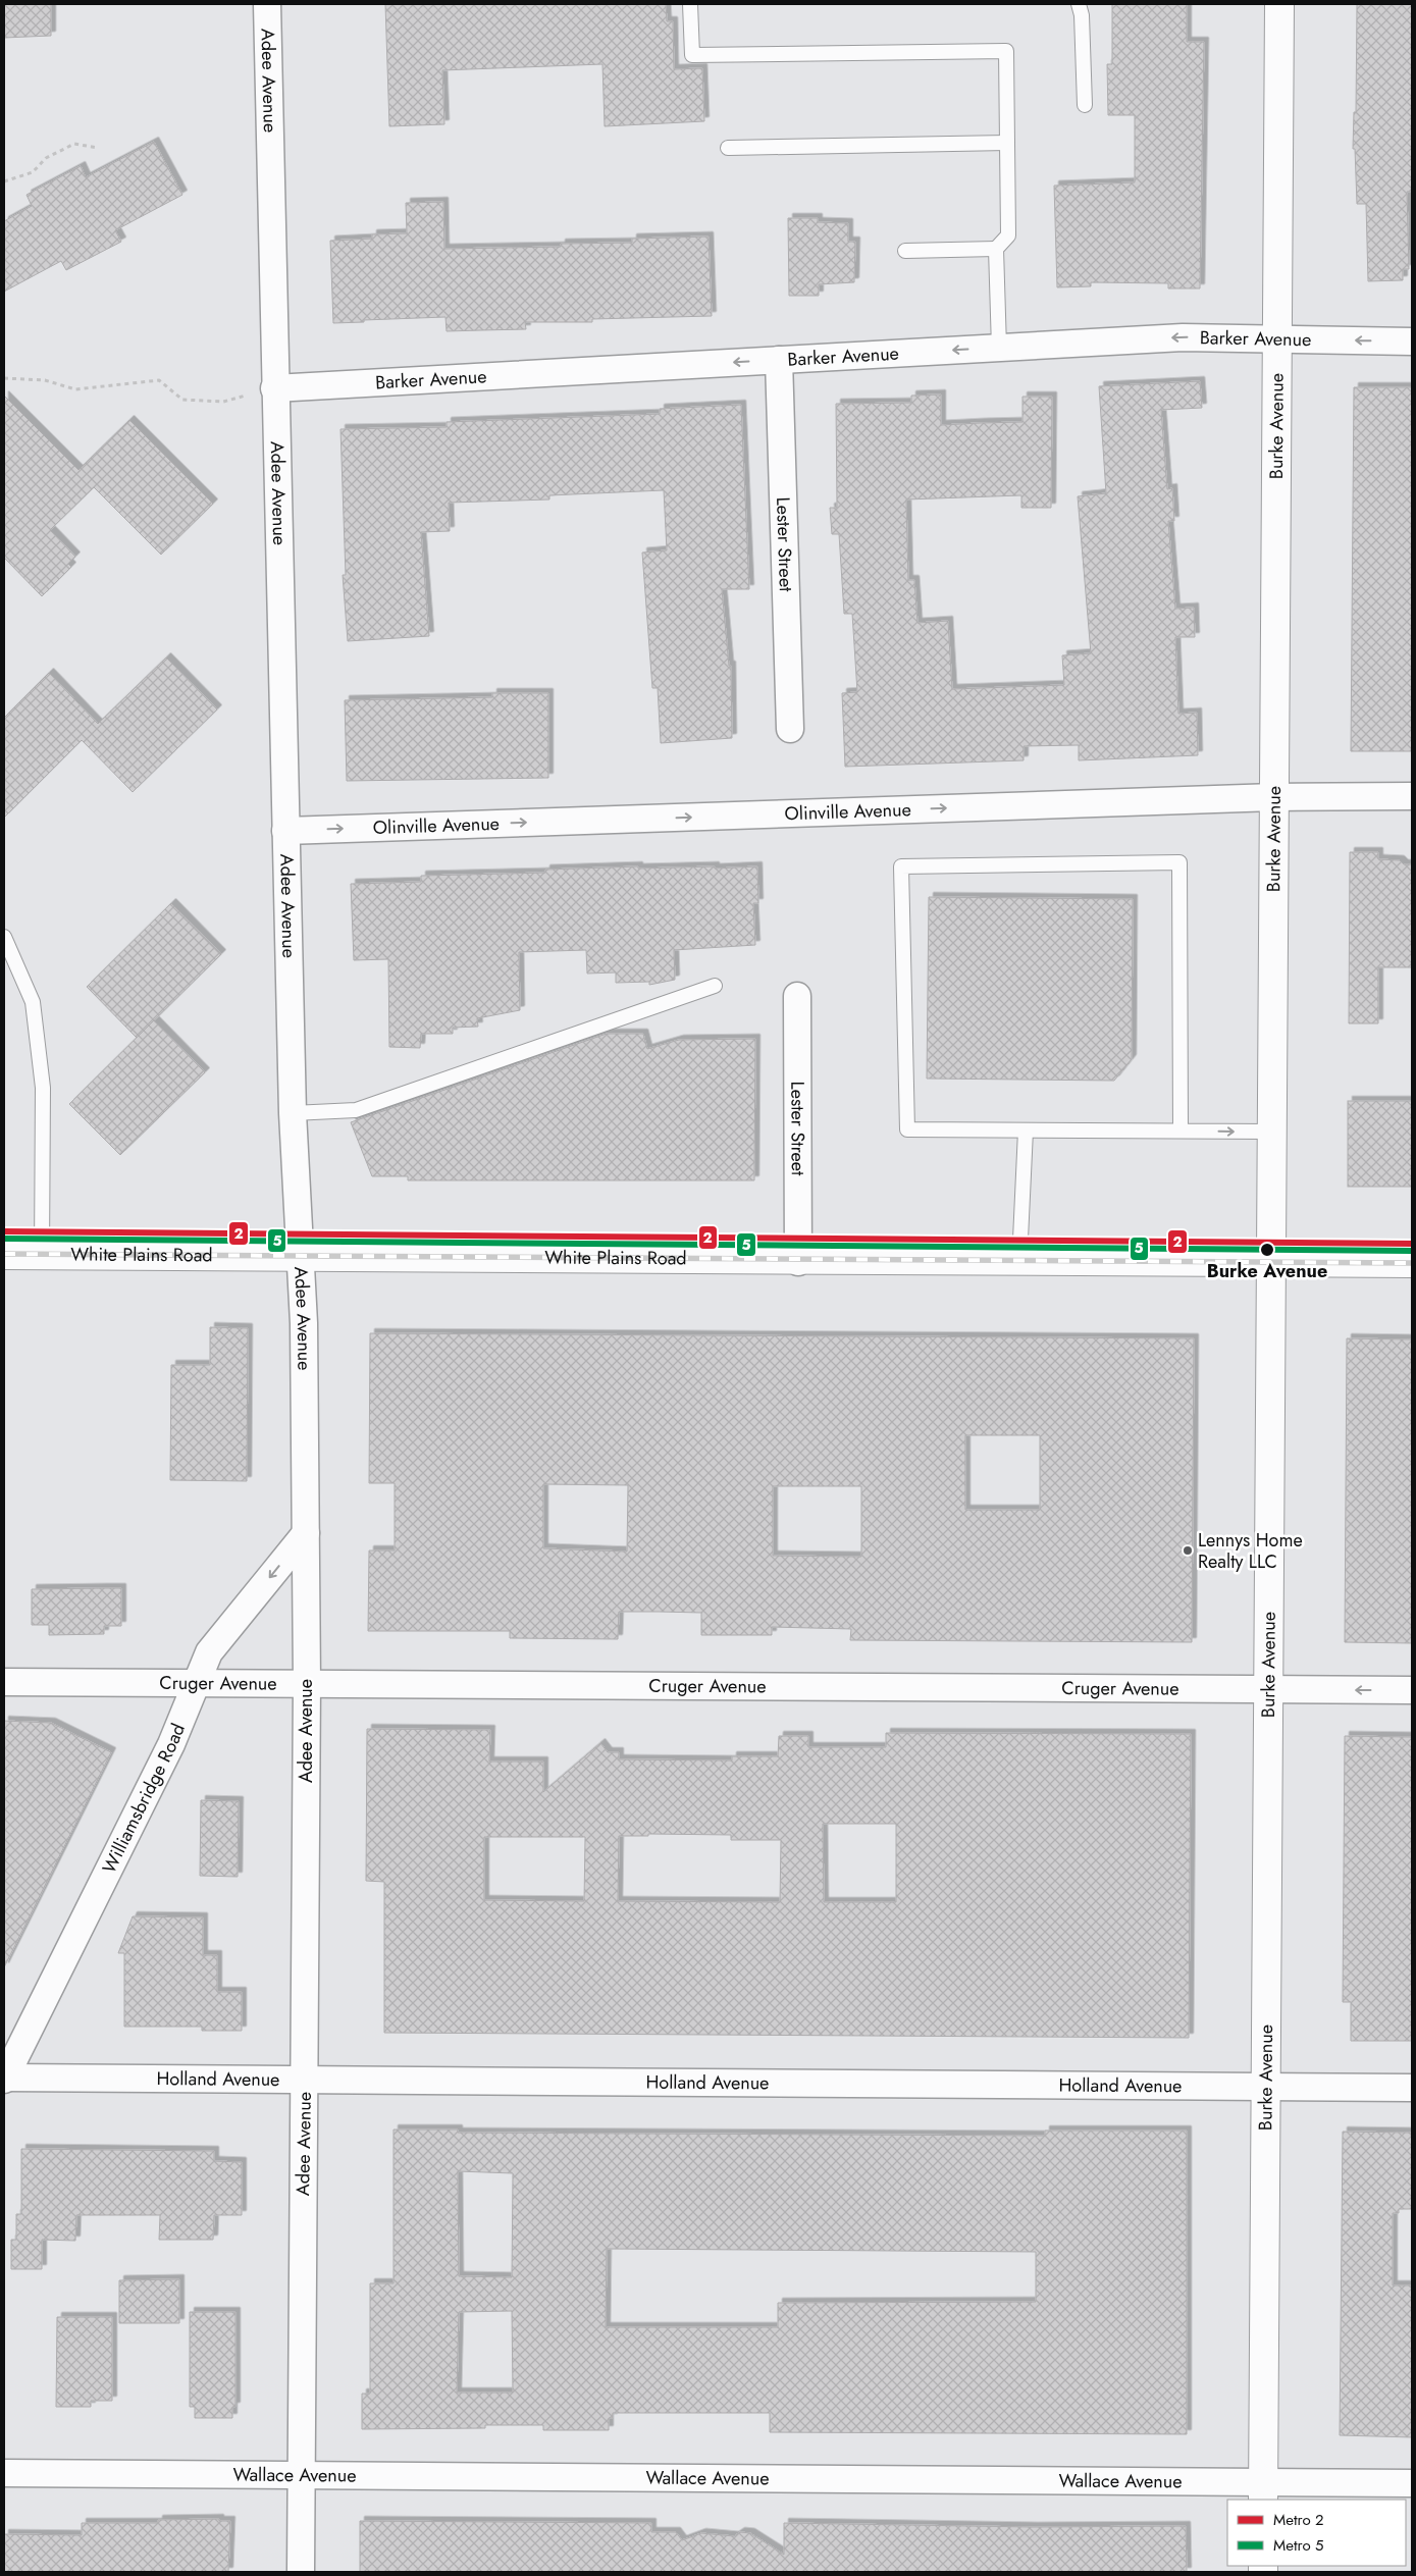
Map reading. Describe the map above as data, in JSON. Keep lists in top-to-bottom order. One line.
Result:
{"streets":{"main road":["Burke Avenue","White Plains Road"],"street":["Adee Avenue","Barker Avenue","Lester Street","Olinville Avenue","Cruger Avenue","Williamsbridge Road","Holland Avenue","Wallace Avenue"]},"crossings":[["Adee Avenue","Barker Avenue"],["Adee Avenue","Olinville Avenue"],["Adee Avenue","White Plains Road"],["Adee Avenue","Cruger Avenue"],["Adee Avenue","Williamsbridge Road"],["Adee Avenue","Holland Avenue"],["Adee Avenue","Wallace Avenue"],["Barker Avenue","Burke Avenue"],["Barker Avenue","Lester Street"],["Burke Avenue","Olinville Avenue"],["Burke Avenue","White Plains Road"],["Burke Avenue","Cruger Avenue"],["Burke Avenue","Holland Avenue"],["Burke Avenue","Wallace Avenue"],["Lester Street","White Plains Road"],["Cruger Avenue","Williamsbridge Road"],["Williamsbridge Road","Holland Avenue"]],"one_way":["Barker Avenue","Olinville Avenue"],"places":["Burke Avenue","Lennys Home Realty LLC"],"lines":["metro line 2","metro line 5"],"legend":["Metro 2","Metro 5"]}
